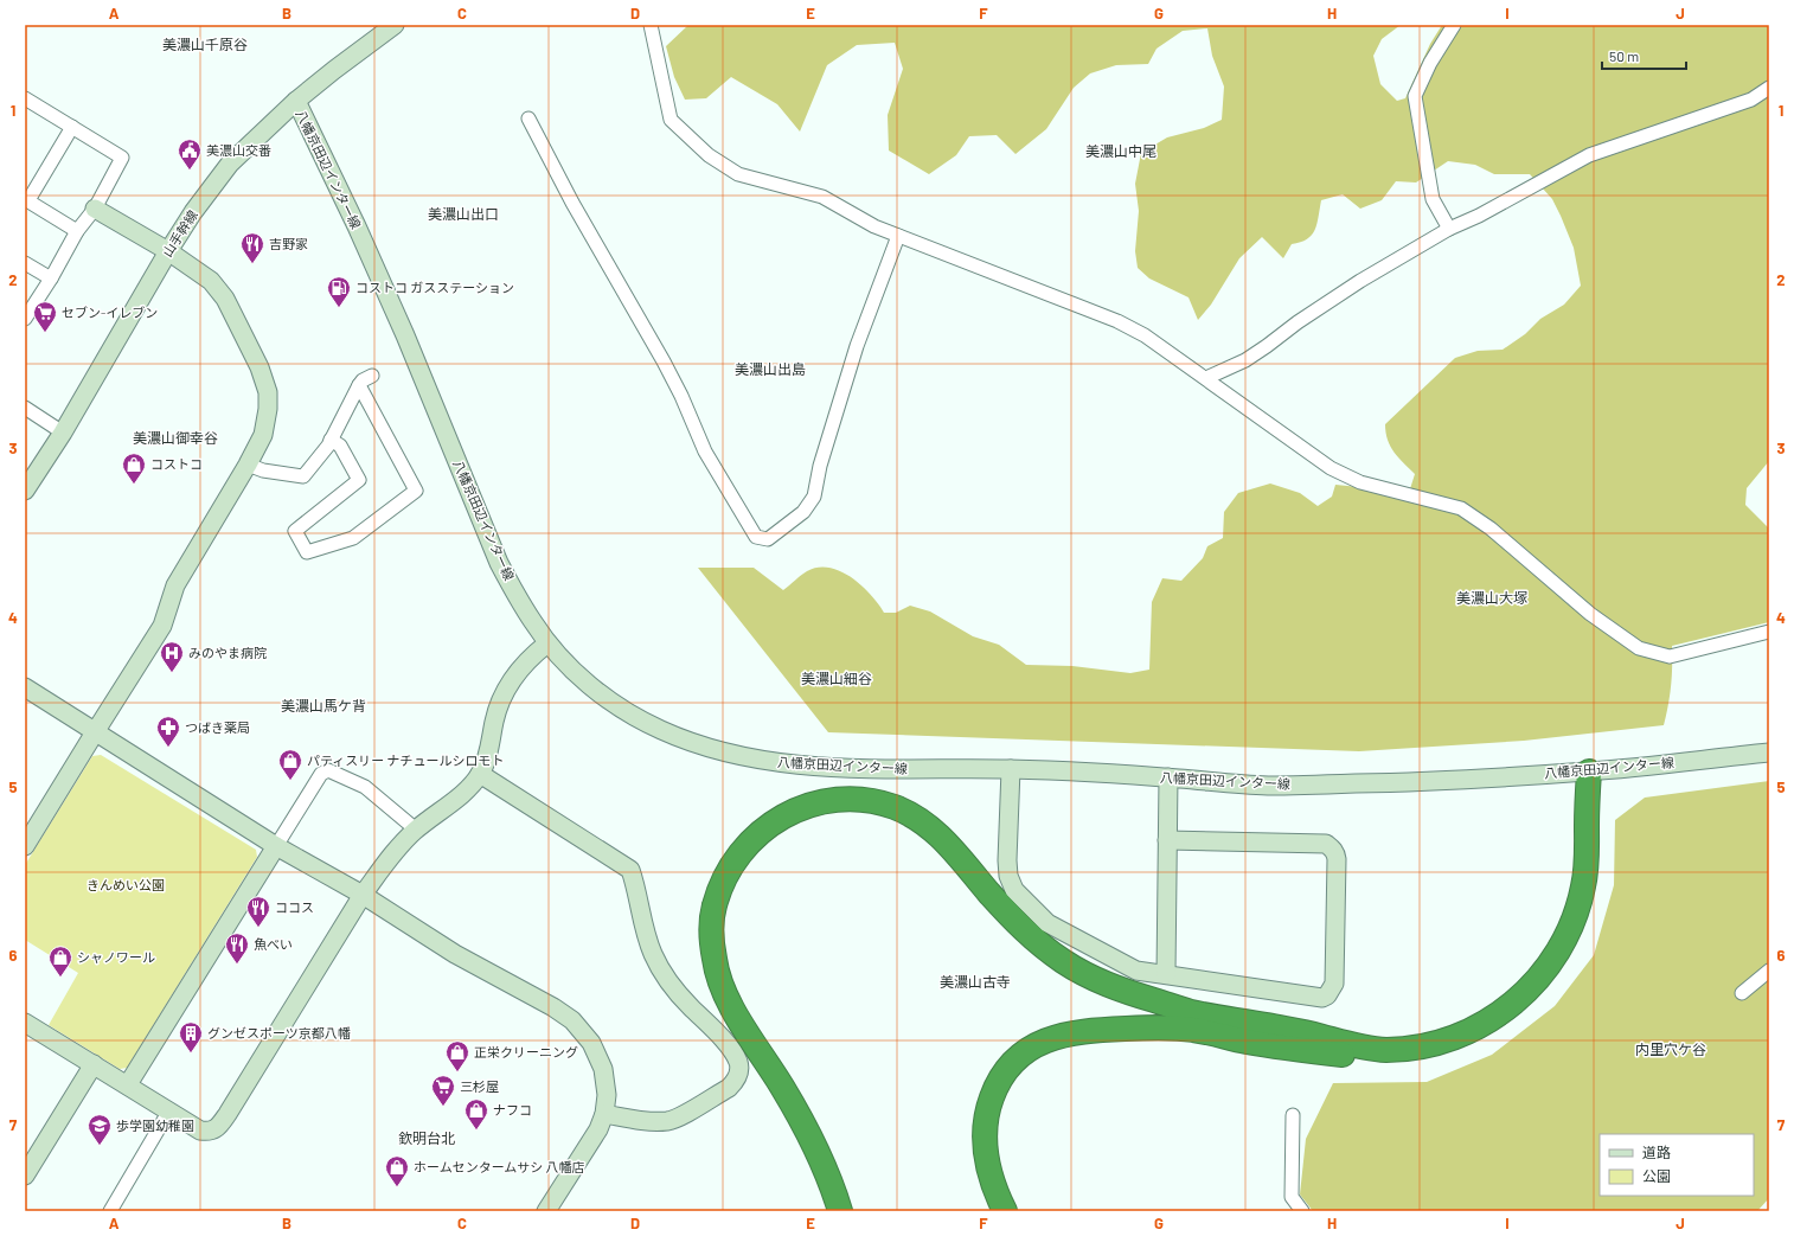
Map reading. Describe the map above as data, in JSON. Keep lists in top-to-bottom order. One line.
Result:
{"streets":{"street":["八幡京田辺インター線","山手幹線"]},"crossings":[["八幡京田辺インター線","山手幹線"]],"districts":["美濃山千原谷","美濃山中尾","美濃山出口","美濃山出島","美濃山御幸谷","美濃山大塚","美濃山細谷","美濃山馬ケ背","美濃山古寺","内里穴ケ谷","欽明台北"],"parks":["きんめい公園"],"places":{"public building":["美濃山交番"],"restaurant":["吉野家","ココス","魚べい"],"fuel station":["コストコ ガスステーション"],"supermarket":["セブン-イレブン","三杉屋"],"shop":["コストコ","パティスリー ナチュールシロモト","シャノワール","正栄クリーニング","ナフコ","ホームセンタームサシ 八幡店"],"hospital":["みのやま病院"],"pharmacy":["つばき薬局"],"building":["グンゼスポーツ京都八幡"],"school or university":["歩学園幼稚園"]},"legend":["道路","公園"],"scale_bar":"50 m","grid":{"columns":["A","B","C","D","E","F","G","H","I","J"],"rows":["1","2","3","4","5","6","7"]}}
